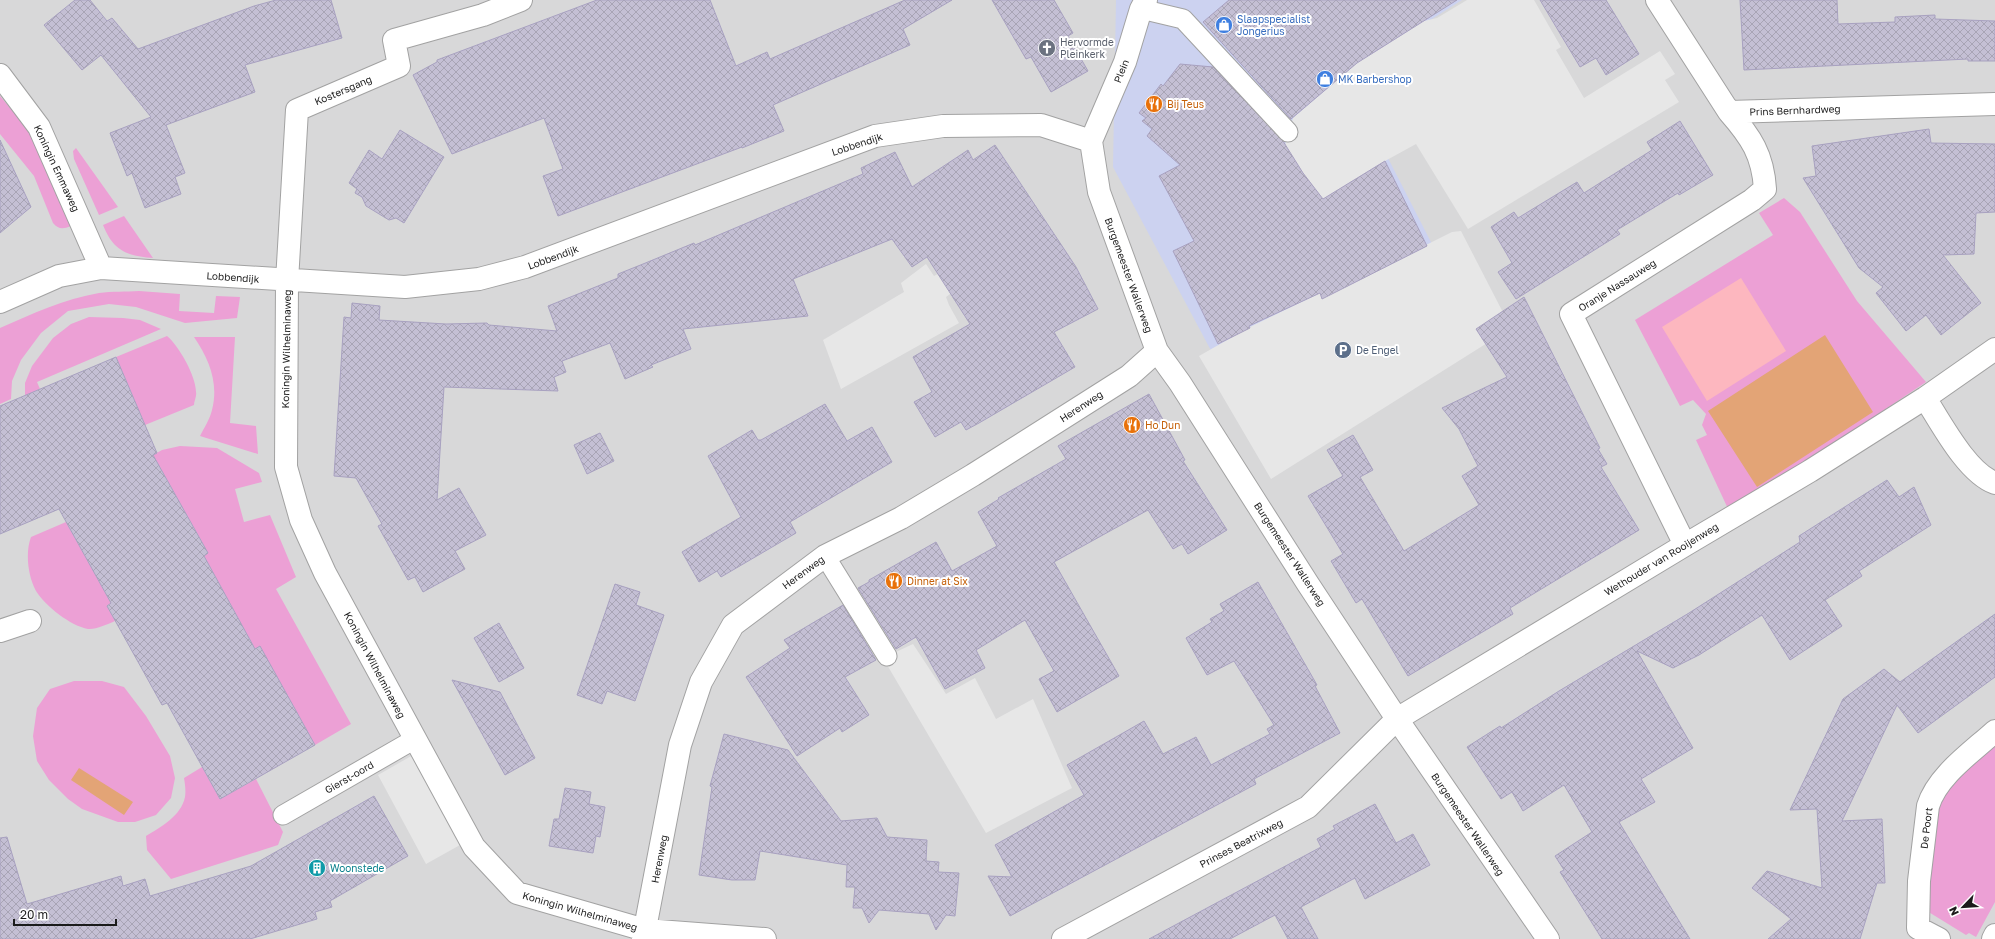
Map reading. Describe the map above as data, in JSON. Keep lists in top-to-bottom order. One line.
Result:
{"streets":{"street":["Plein","Kostersgang","Prins Bernhardweg","Lobbendijk","Koningin Emmaweg","Burgemeester Wallerweg","Oranje Nassauweg","Koningin Wilhelminaweg","Herenweg","Wethouder van Rooijenweg","De Poort","Prinses Beatrixweg"],"lane":["Gierst-oord"]},"crossings":[["Plein","Lobbendijk"],["Plein","Burgemeester Wallerweg"],["Kostersgang","Lobbendijk"],["Kostersgang","Koningin Wilhelminaweg"],["Prins Bernhardweg","Oranje Nassauweg"],["Lobbendijk","Koningin Emmaweg"],["Lobbendijk","Burgemeester Wallerweg"],["Lobbendijk","Koningin Wilhelminaweg"],["Burgemeester Wallerweg","Herenweg"],["Burgemeester Wallerweg","Wethouder van Rooijenweg"],["Burgemeester Wallerweg","Prinses Beatrixweg"],["Oranje Nassauweg","Wethouder van Rooijenweg"],["Koningin Wilhelminaweg","Herenweg"],["Koningin Wilhelminaweg","Gierst-oord"],["Wethouder van Rooijenweg","Prinses Beatrixweg"]],"places":{"shop":["Slaapspecialist Jongerius","MK Barbershop"],"church":["Hervormde Pleinkerk"],"restaurant":["Bij Teus","Ho Dun","Dinner at Six"],"parking":["De Engel"],"building":["Woonstede"]},"scale_bar":"20 m","north":"bottom left"}
